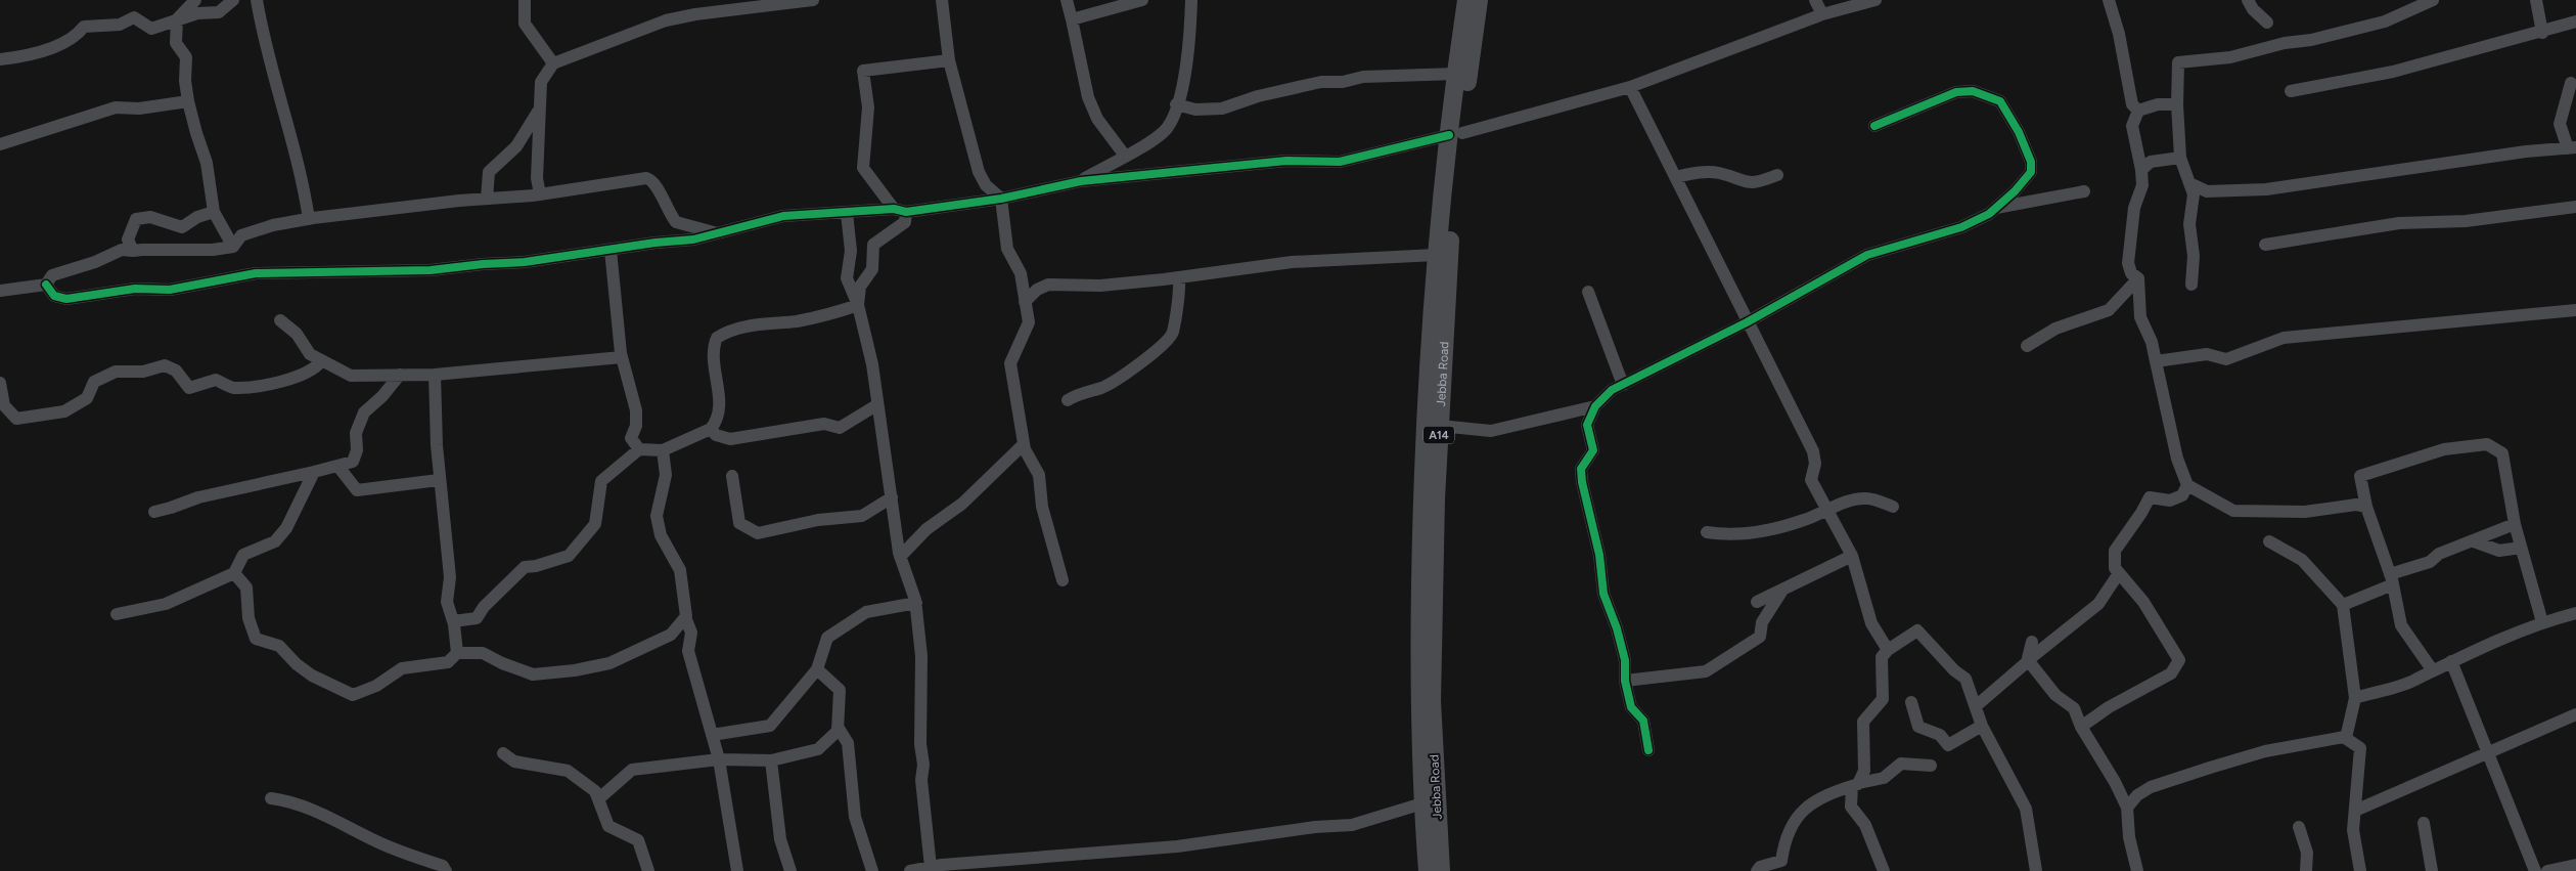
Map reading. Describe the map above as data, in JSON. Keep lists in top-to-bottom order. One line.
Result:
{"streets":{"highway":["Jebba Road","A14"]}}
